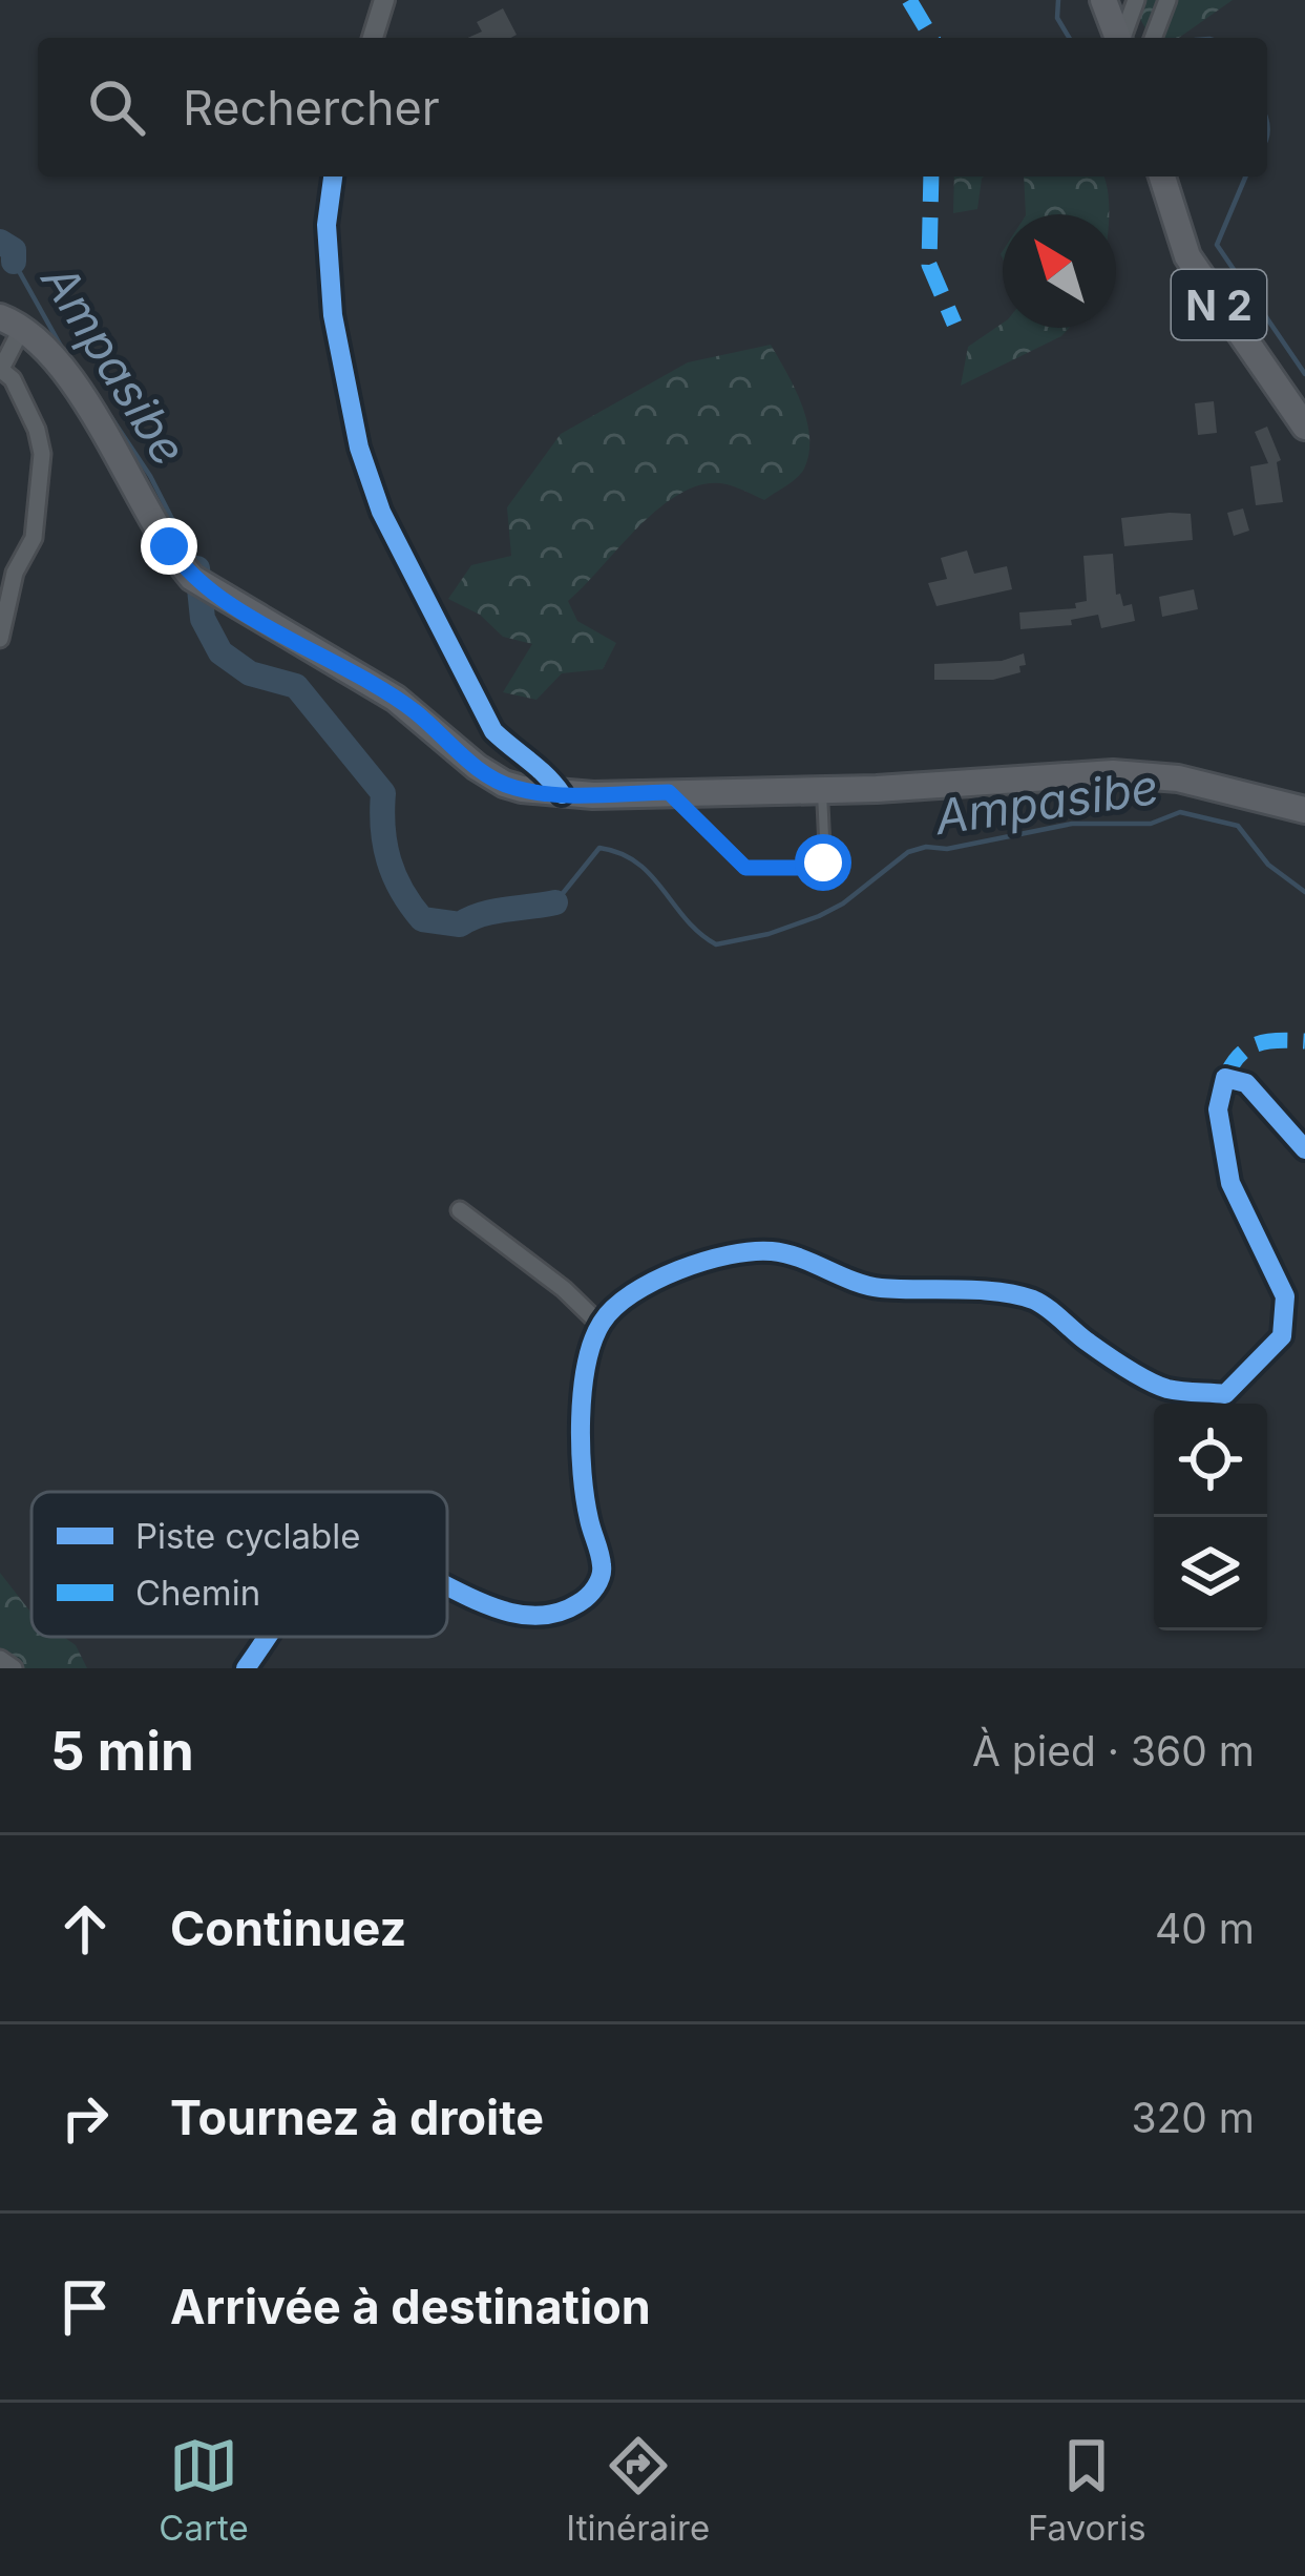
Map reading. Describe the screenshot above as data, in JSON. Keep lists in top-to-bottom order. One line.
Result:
{"streets":{"main road":["N 2"]},"water":["Ampasibe"],"legend":["Piste cyclable","Chemin"],"north":"top left","page":{"search":"Rechercher","heading":["5 min","À pied · 360 m"],"list":[["Continuez","40 m"],["Tournez à droite","320 m"],"Arrivée à destination"],"nav":["Carte","Itinéraire","Favoris"]}}
